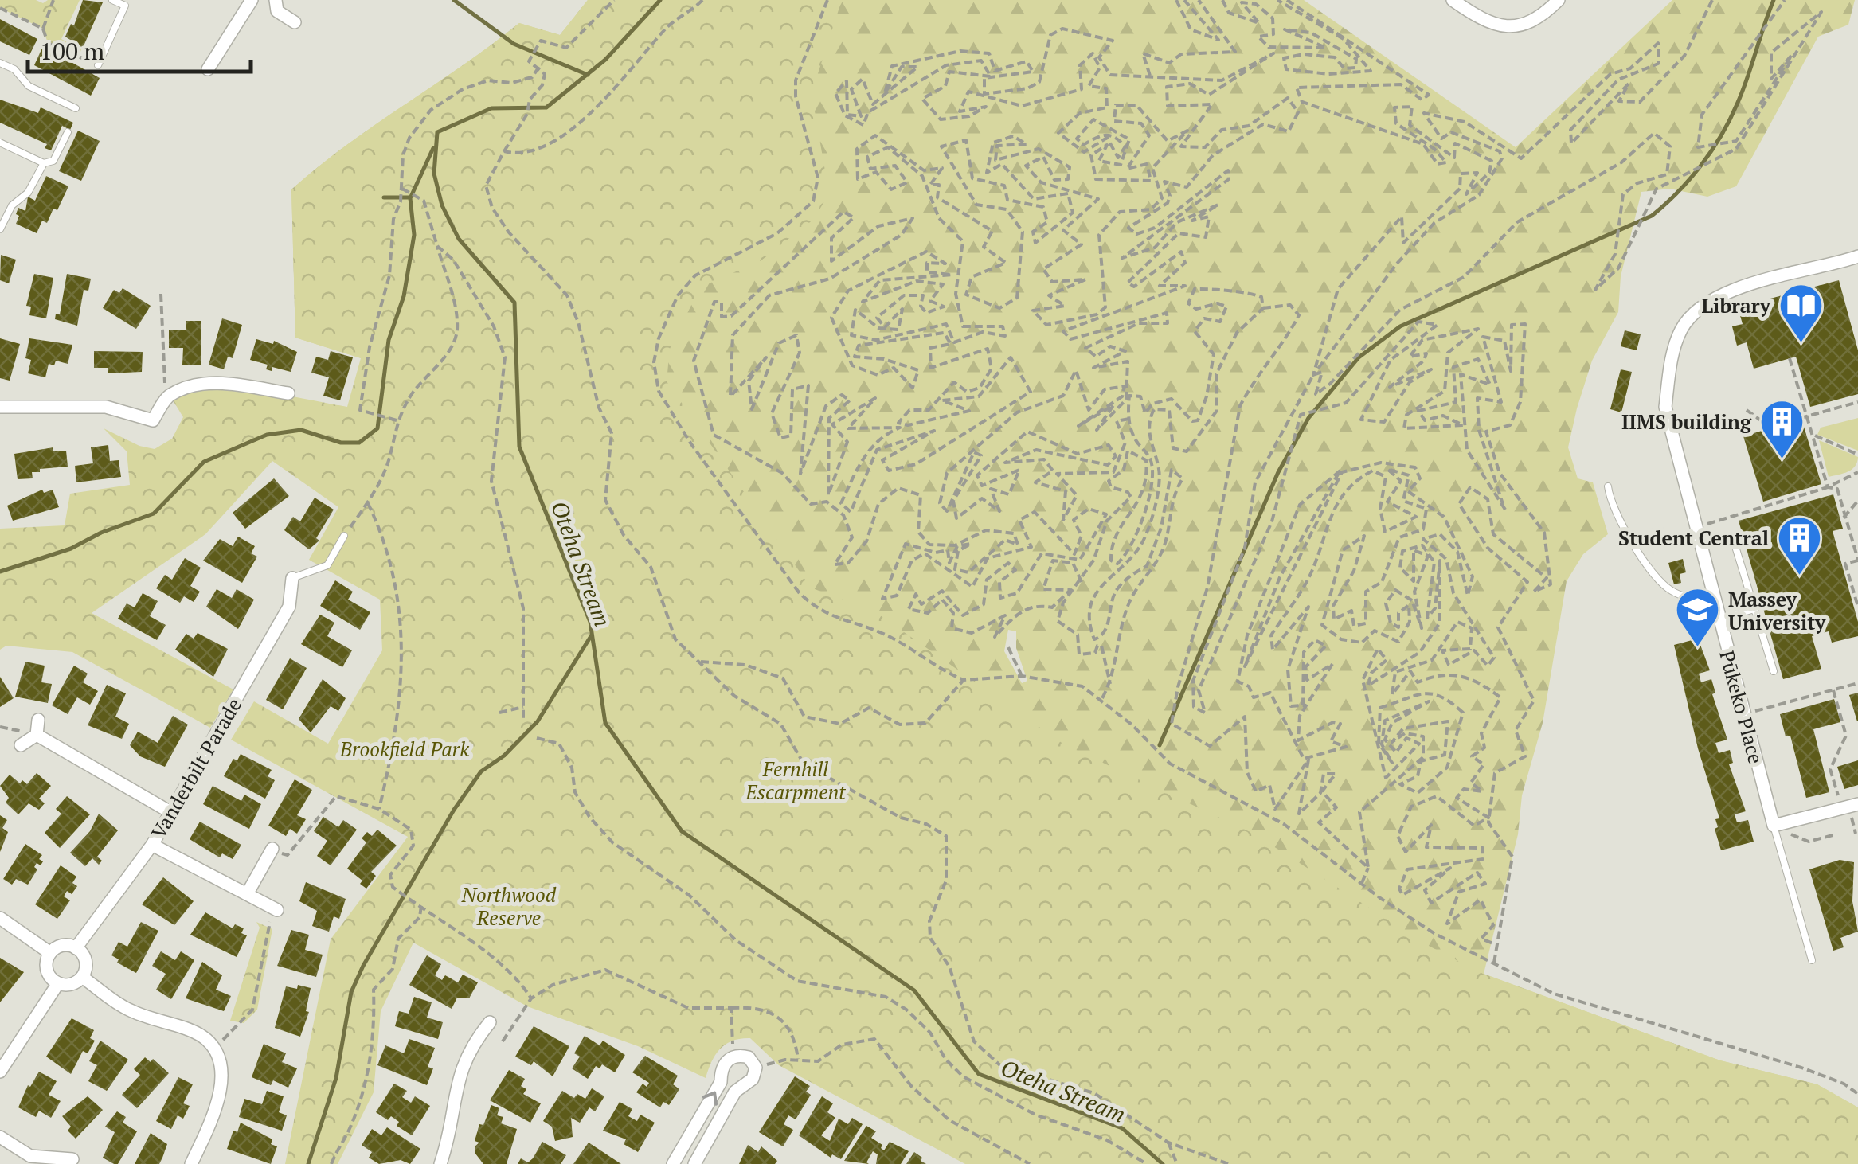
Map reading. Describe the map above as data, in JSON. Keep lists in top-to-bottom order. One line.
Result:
{"streets":{"street":["Pūkeko Place","Vanderbilt Parade"]},"water":["Oteha Stream"],"parks":["Brookfield Park","Fernhill Escarpment","Northwood Reserve"],"places":{"library":["Library"],"building":["IIMS building","Student Central"],"school or university":["Massey University"]},"scale_bar":"100 m"}
